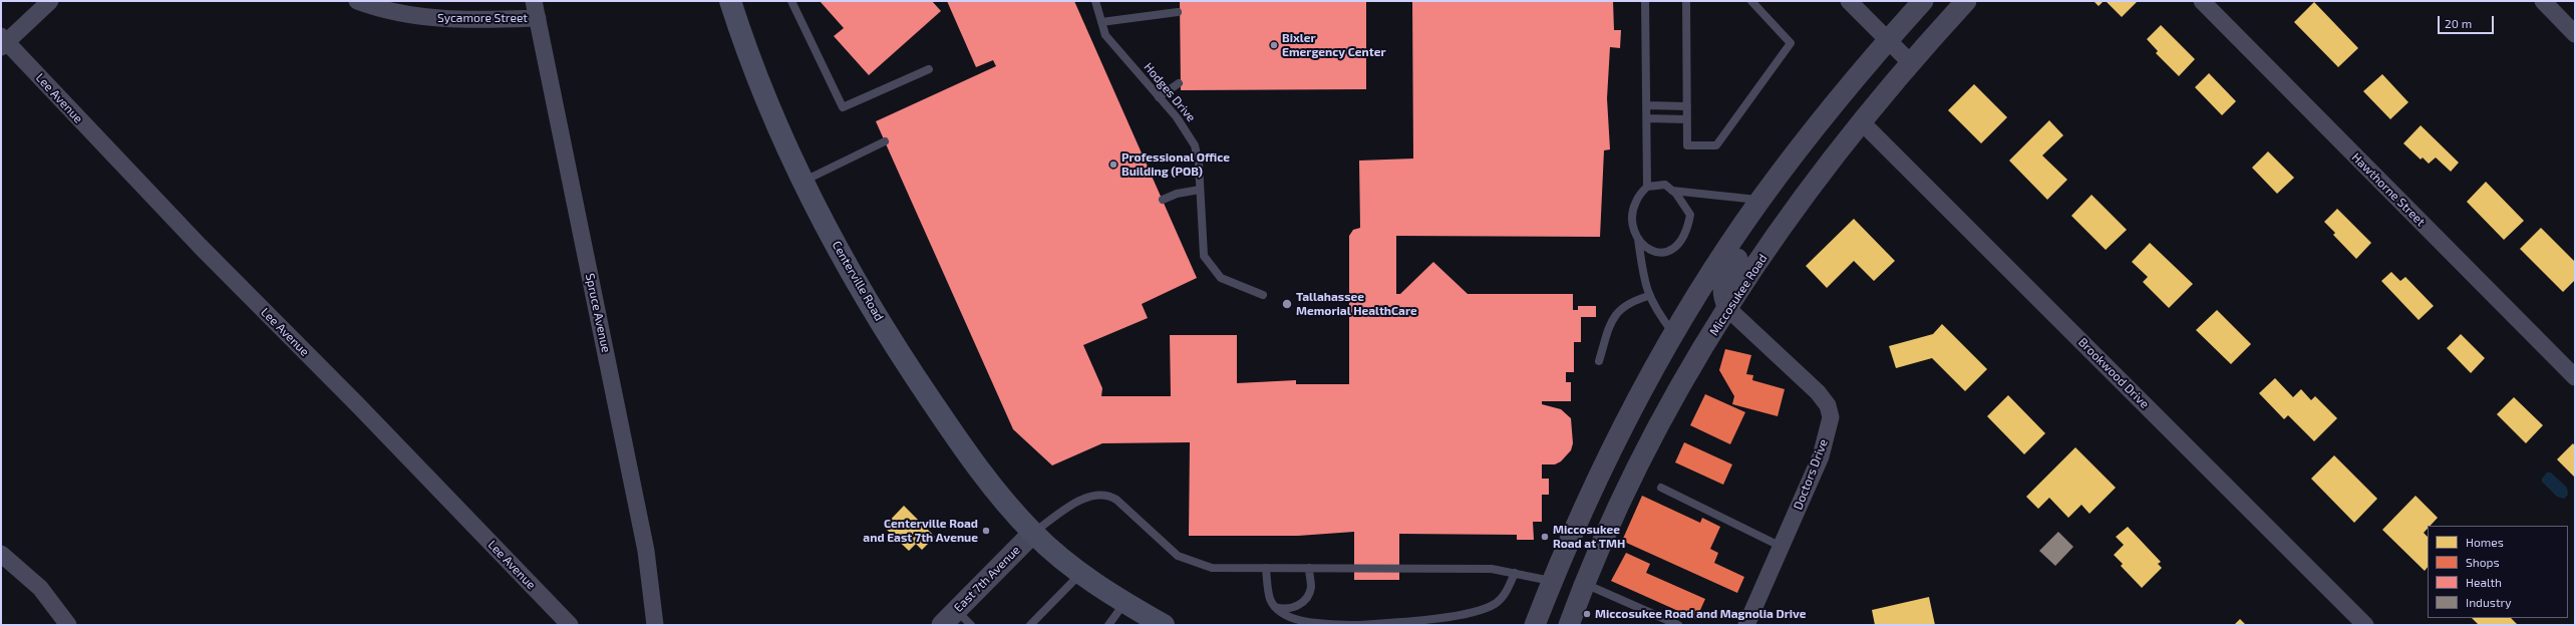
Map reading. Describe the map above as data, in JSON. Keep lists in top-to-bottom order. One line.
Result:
{"streets":{"main road":["Centerville Road"],"street":["Sycamore Street","Lee Avenue","Hawthorne Street","Miccosukee Road","Spruce Avenue","Brookwood Drive","Doctors Drive","East 7th Avenue"],"lane":["Hodges Drive"]},"crossings":[["Sycamore Street","Spruce Avenue"],["Centerville Road","East 7th Avenue"],["Miccosukee Road","Brookwood Drive"],["Miccosukee Road","Doctors Drive"]],"places":["Bixler Emergency Center","Professional Office Building (POB)","Tallahassee Memorial HealthCare","Centerville Road and East 7th Avenue","Miccosukee Road at TMH","Miccosukee Road and Magnolia Drive"],"legend":["Homes","Shops","Health","Industry"],"scale_bar":"20 m"}
